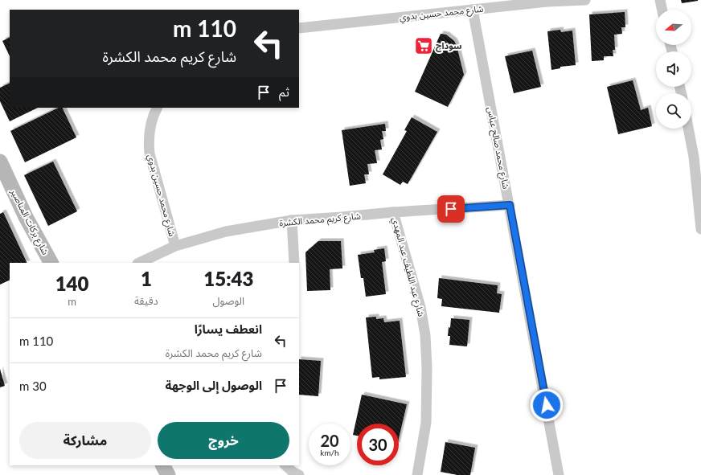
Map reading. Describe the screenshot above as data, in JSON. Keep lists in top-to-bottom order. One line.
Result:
{"streets":{"street":["شارع محمد حسين بدوي","شارع محمد صالح عباس","شارع كريم محمد الكشرة","شارع بركات المناصير","شارع عبد اللطيف عبد المهدي"]},"crossings":[["شارع محمد حسين بدوي","شارع محمد صالح عباس"],["شارع محمد حسين بدوي","شارع كريم محمد الكشرة"],["شارع محمد صالح عباس","شارع كريم محمد الكشرة"],["شارع كريم محمد الكشرة","شارع عبد اللطيف عبد المهدي"]],"places":{"supermarket":["سوداح"]},"north":"left","page":{"turn":["110 m","شارع كريم محمد الكشرة"],"then":"ثم","eta":["15:43","الوصول","1","دقيقة","140","m"],"list":[{"name":"انعطف يسارًا","note":"شارع كريم محمد الكشرة","value":"110 m"},{"name":"الوصول إلى الوجهة","value":"30 m"}],"buttons":["خروج","مشاركة"],"speed":"20 km/h","limit":"30"}}
